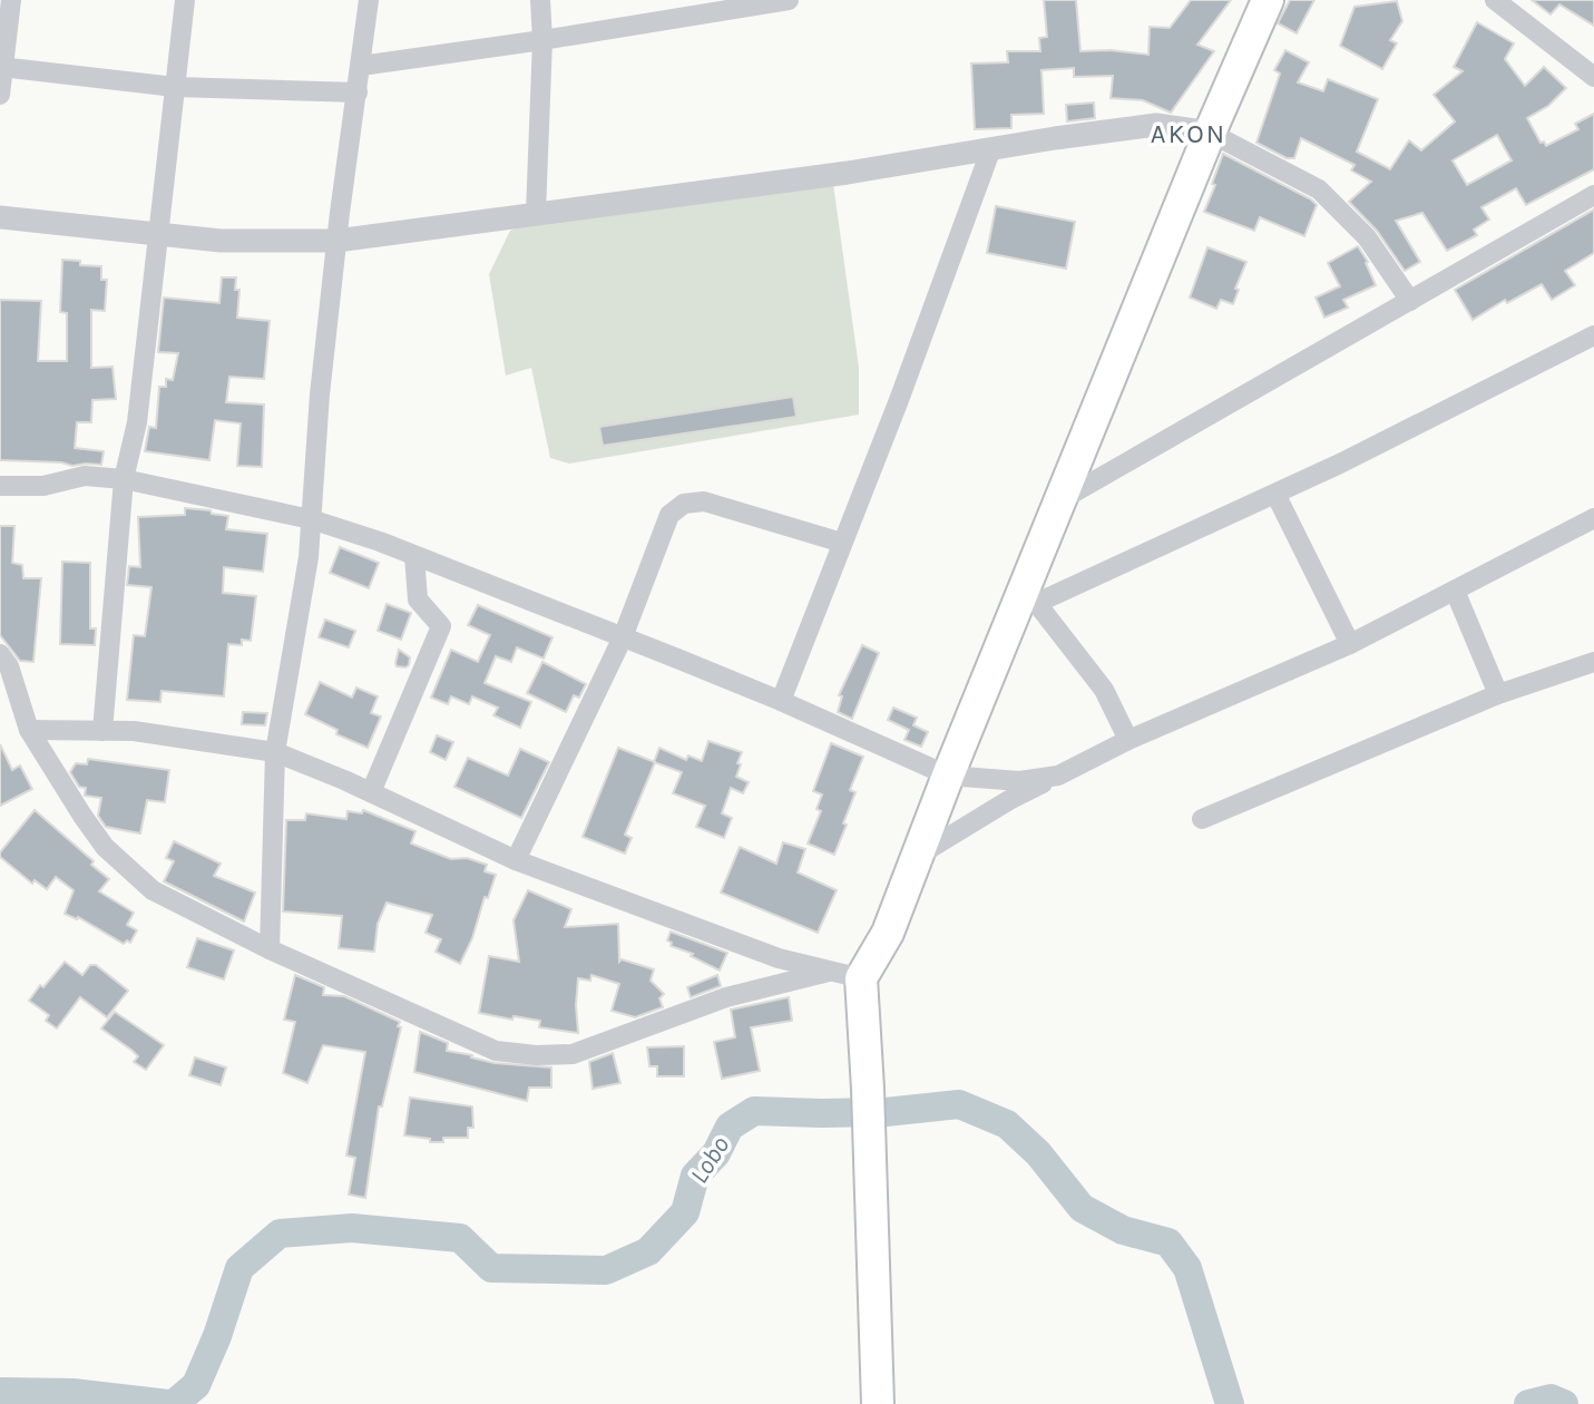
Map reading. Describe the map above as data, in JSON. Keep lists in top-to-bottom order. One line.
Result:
{"districts":["AKON"],"water":["Lobo"]}
